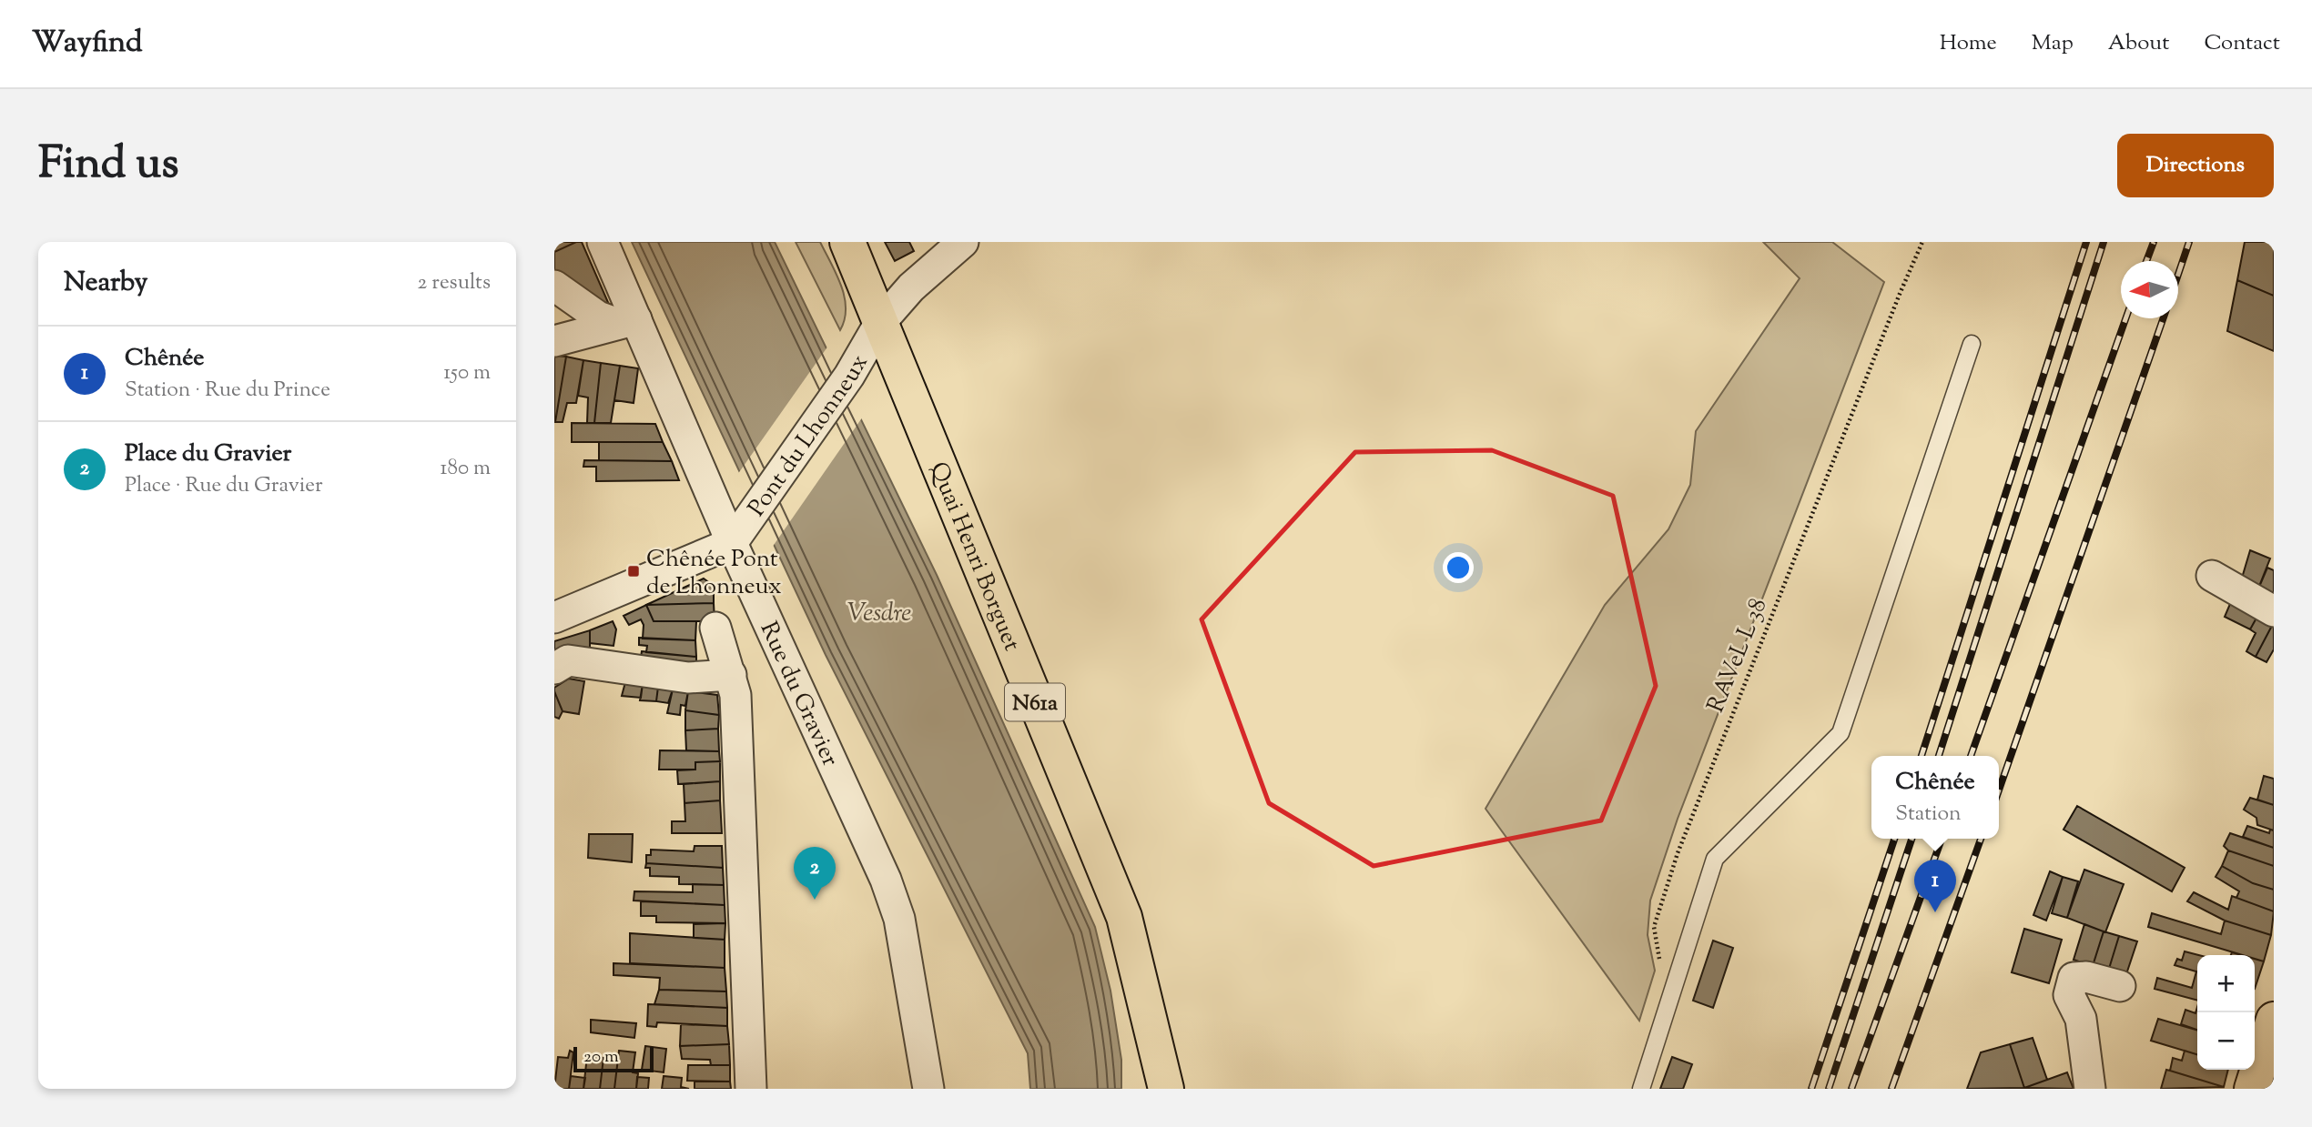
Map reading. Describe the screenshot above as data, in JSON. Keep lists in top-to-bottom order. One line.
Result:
{"streets":{"main road":["Quai Henri Borguet","N61a"],"street":["Pont du Lhonneux","Rue du Gravier"],"path":["RAVeL L 38"]},"crossings":[["Pont du Lhonneux","Quai Henri Borguet"],["Pont du Lhonneux","Rue du Gravier"]],"water":["Vesdre"],"places":{"transit":["Chênée Pont de Lhonneux"]},"scale_bar":"20 m","north":"left","page":{"header":"Wayfind","nav":["Home","Map","About","Contact"],"title":"Find us","buttons":"Directions","heading":["Nearby","2 results"],"list":[{"mark":"1","name":"Chênée","note":"Station · Rue du Prince","value":"150 m"},{"mark":"2","name":"Place du Gravier","note":"Place · Rue du Gravier","value":"180 m"}],"popup":["Chênée","Station"],"pins":["2","1"],"map_buttons":["+","−"],"scale":"20 m"}}
